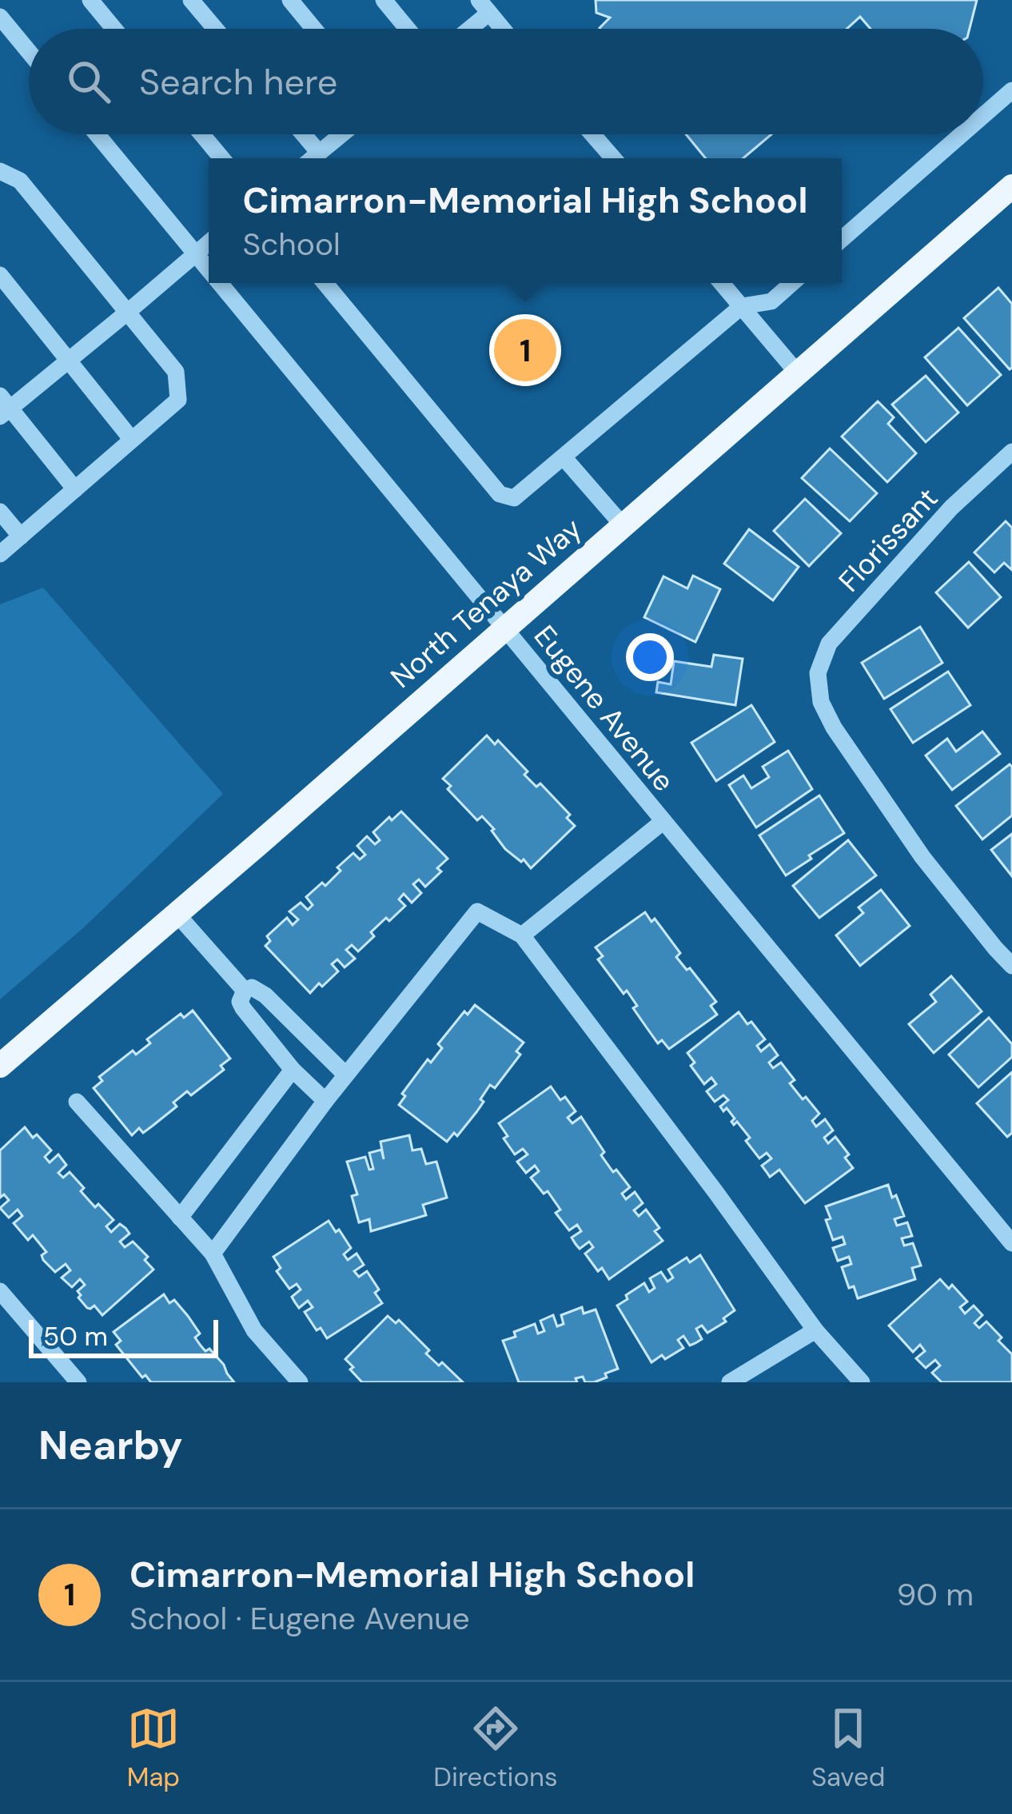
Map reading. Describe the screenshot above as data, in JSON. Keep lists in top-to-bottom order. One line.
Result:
{"streets":{"main road":["North Tenaya Way"],"street":["Florissant","Eugene Avenue"]},"crossings":[["North Tenaya Way","Eugene Avenue"]],"scale_bar":"50 m","page":{"search":"Search here","popup":["Cimarron-Memorial High School","School"],"pins":"1","scale":"50 m","heading":"Nearby","list":[{"mark":"1","name":"Cimarron-Memorial High School","note":"School · Eugene Avenue","value":"90 m"}],"nav":["Map","Directions","Saved"]}}
